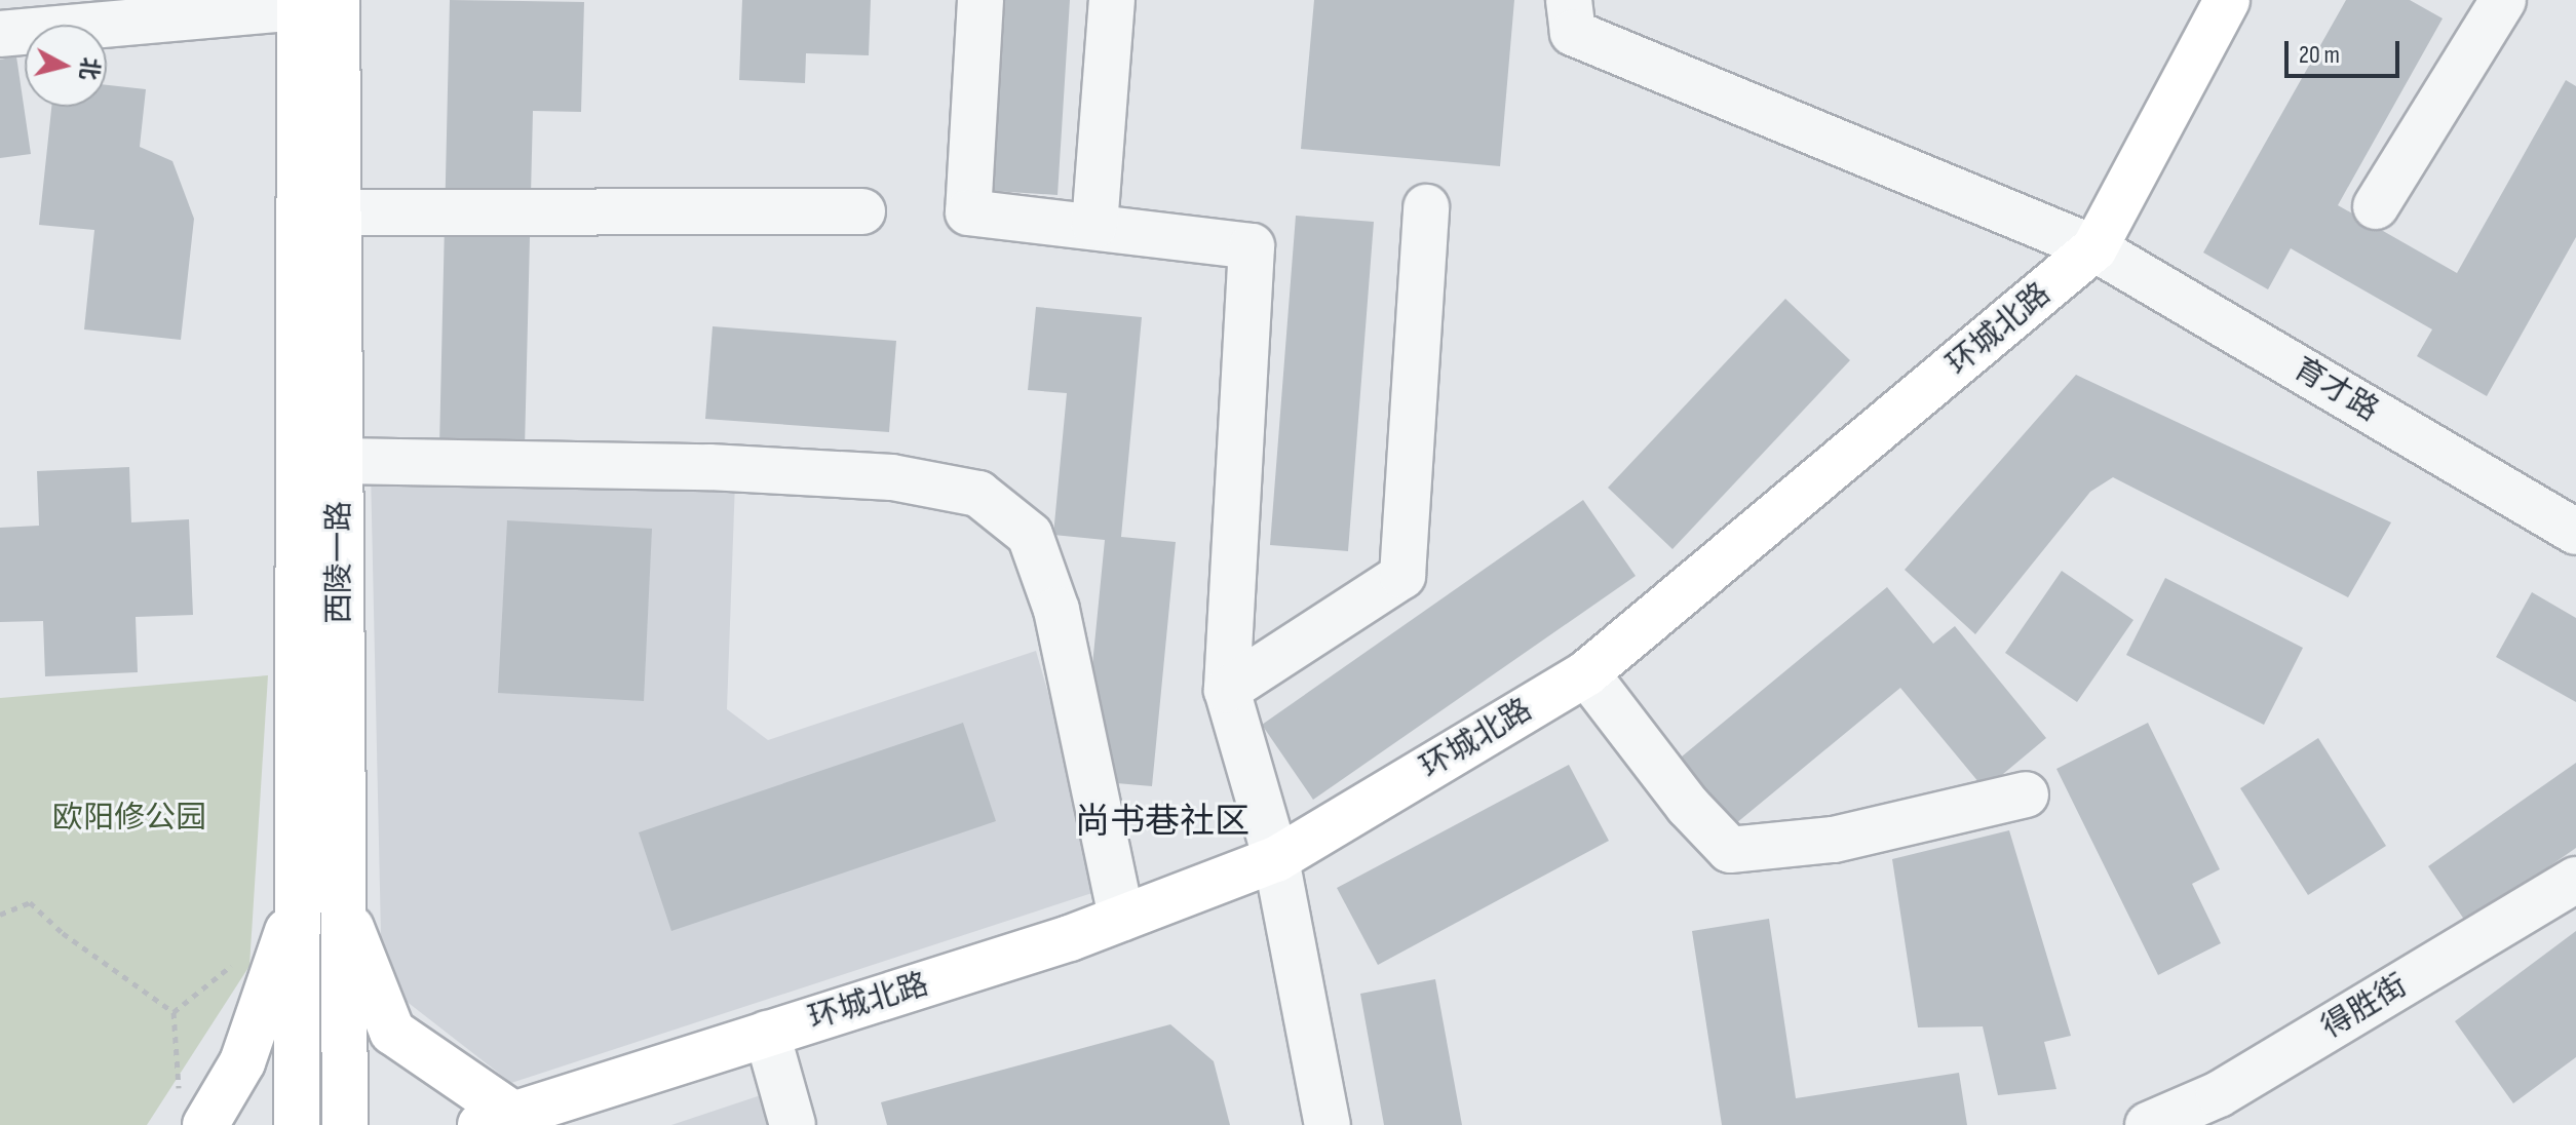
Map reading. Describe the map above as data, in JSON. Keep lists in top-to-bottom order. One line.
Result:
{"streets":{"main road":["环城北路","西陵一路"],"street":["育才路","得胜街"]},"crossings":[["环城北路","育才路"]],"districts":["尚书巷社区"],"parks":["欧阳修公园"],"scale_bar":"20 m","north":"right"}
